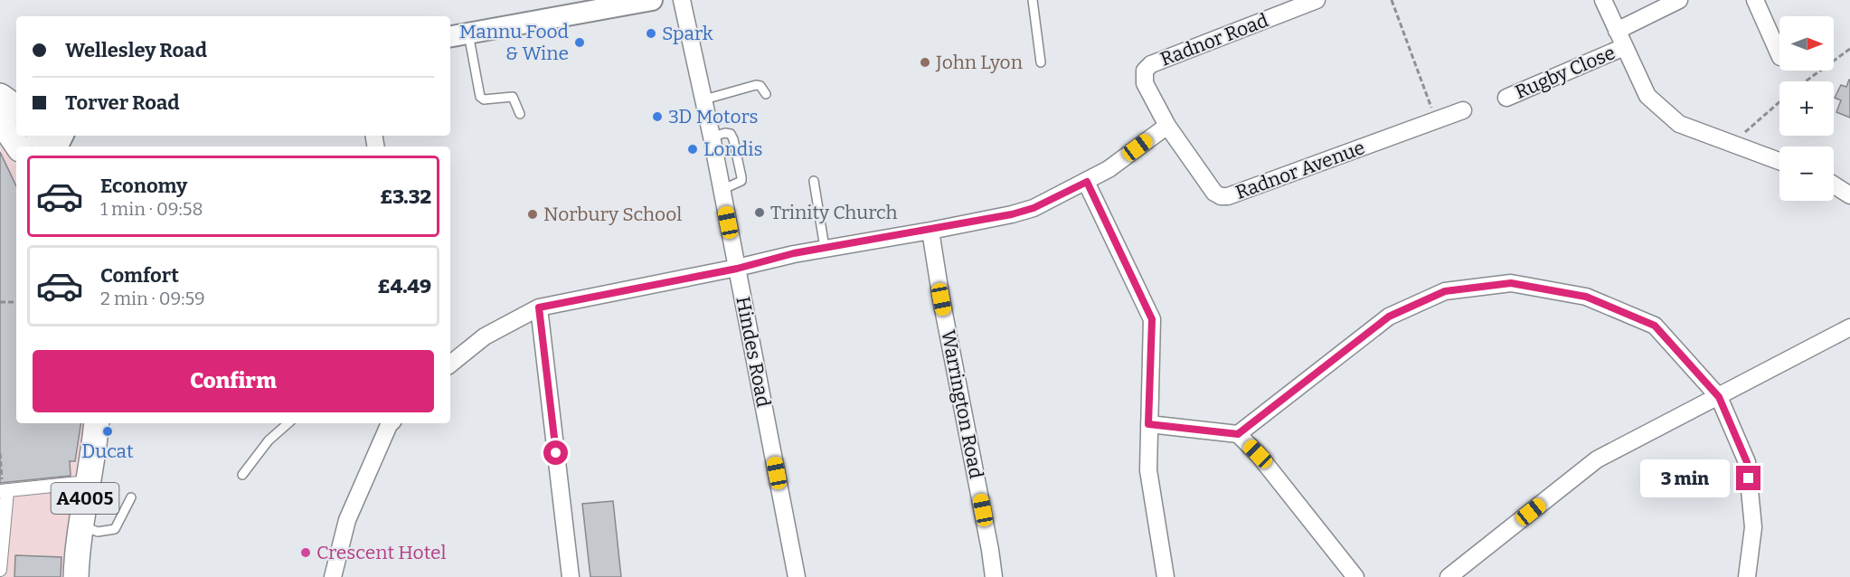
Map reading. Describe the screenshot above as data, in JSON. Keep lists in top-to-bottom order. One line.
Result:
{"streets":{"main road":["A4005"],"street":["Radnor Road","Rugby Close","Radnor Avenue","Hindes Road","Warrington Road"]},"crossings":[["Radnor Road","Radnor Avenue"]],"places":["Spark","Mannu Food & Wine","John Lyon","3D Motors","Londis","Trinity Church","Norbury School","Ducat","Crescent Hotel"],"north":"right","page":{"map_buttons":["+","−"],"banner":["Wellesley Road","Torver Road"],"list":[{"name":"Economy","note":"1 min · 09:58","value":"£3.32"},{"name":"Comfort","note":"2 min · 09:59","value":"£4.49"}],"buttons":"Confirm","bubble":"3 min"}}
